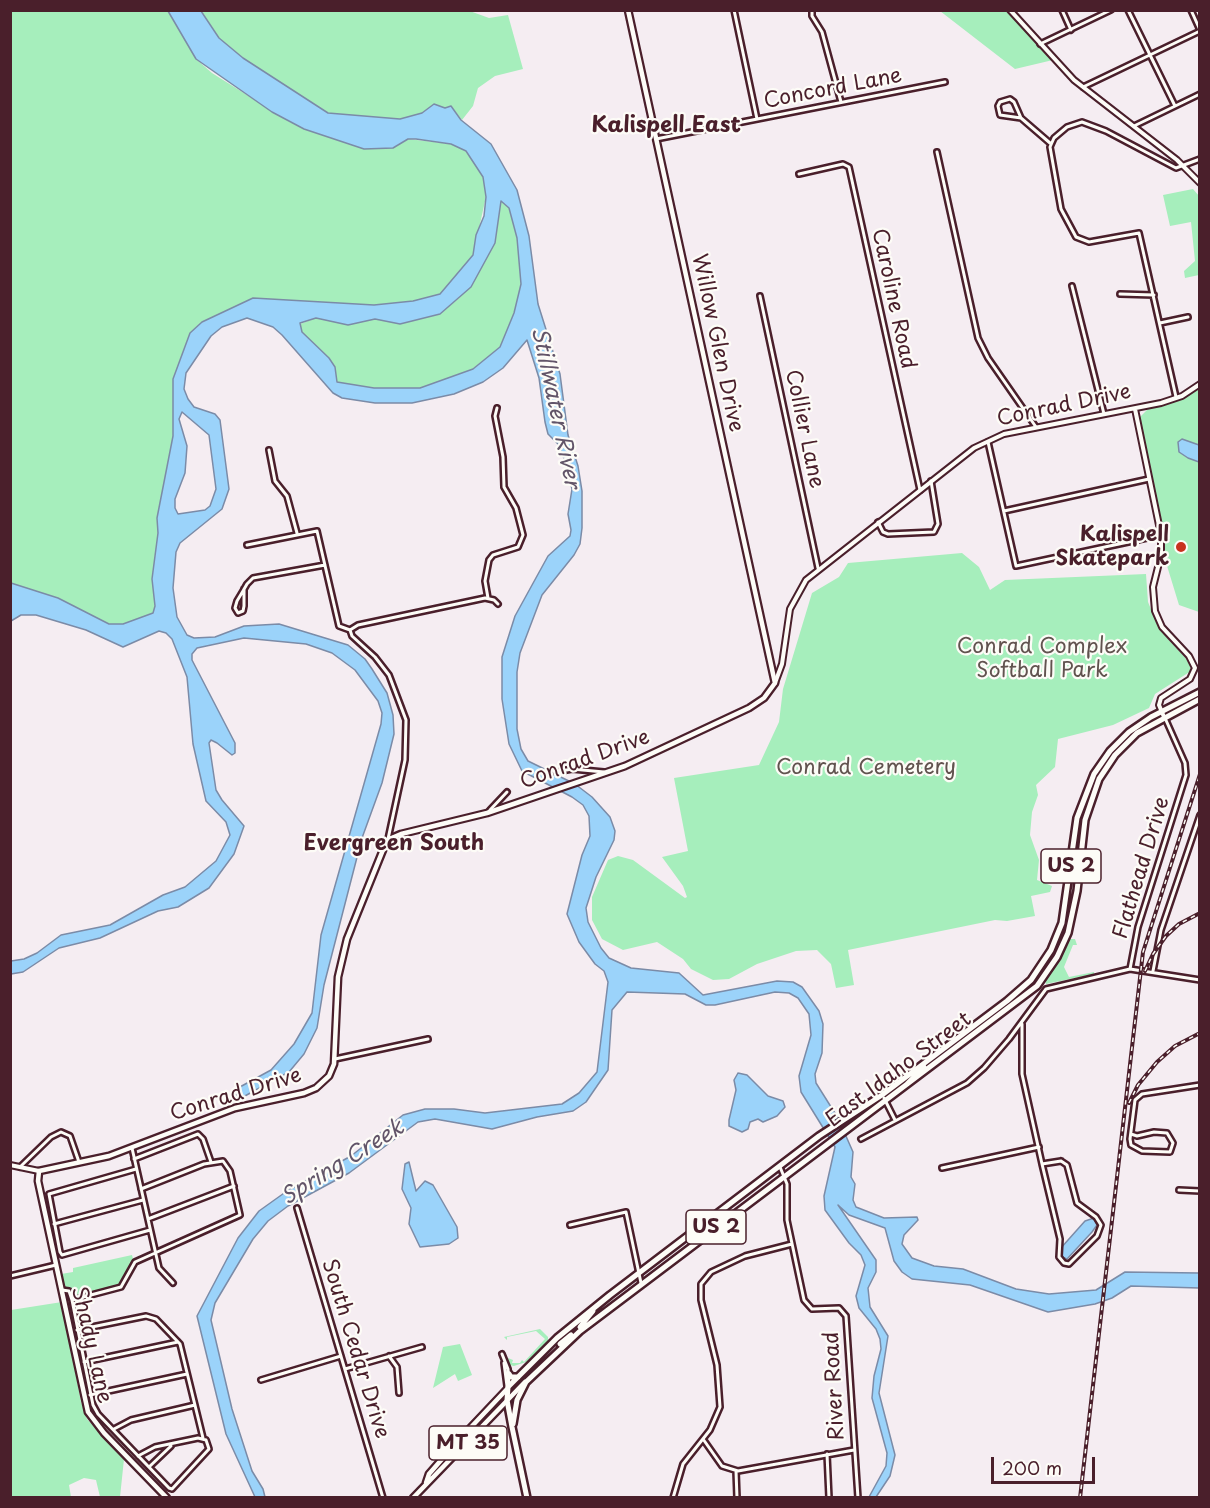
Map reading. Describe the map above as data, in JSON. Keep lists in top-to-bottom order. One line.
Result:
{"streets":{"highway":["US 2","East Idaho Street"],"main road":["Willow Glen Drive","Conrad Drive","Shady Lane","MT 35"],"street":["Concord Lane","Caroline Road","Collier Lane","Flathead Drive","South Cedar Drive","River Road"]},"crossings":[["Concord Lane","Willow Glen Drive"],["Caroline Road","Conrad Drive"],["Willow Glen Drive","Conrad Drive"],["Conrad Drive","Collier Lane"],["Conrad Drive","Shady Lane"],["US 2","East Idaho Street"],["US 2","MT 35"],["Flathead Drive","East Idaho Street"],["East Idaho Street","River Road"],["East Idaho Street","MT 35"]],"districts":["Kalispell East","Evergreen South"],"water":["Stillwater River","Spring Creek"],"parks":["Conrad Complex Softball Park","Conrad Cemetery"],"places":["Kalispell Skatepark"],"scale_bar":"200 m"}
